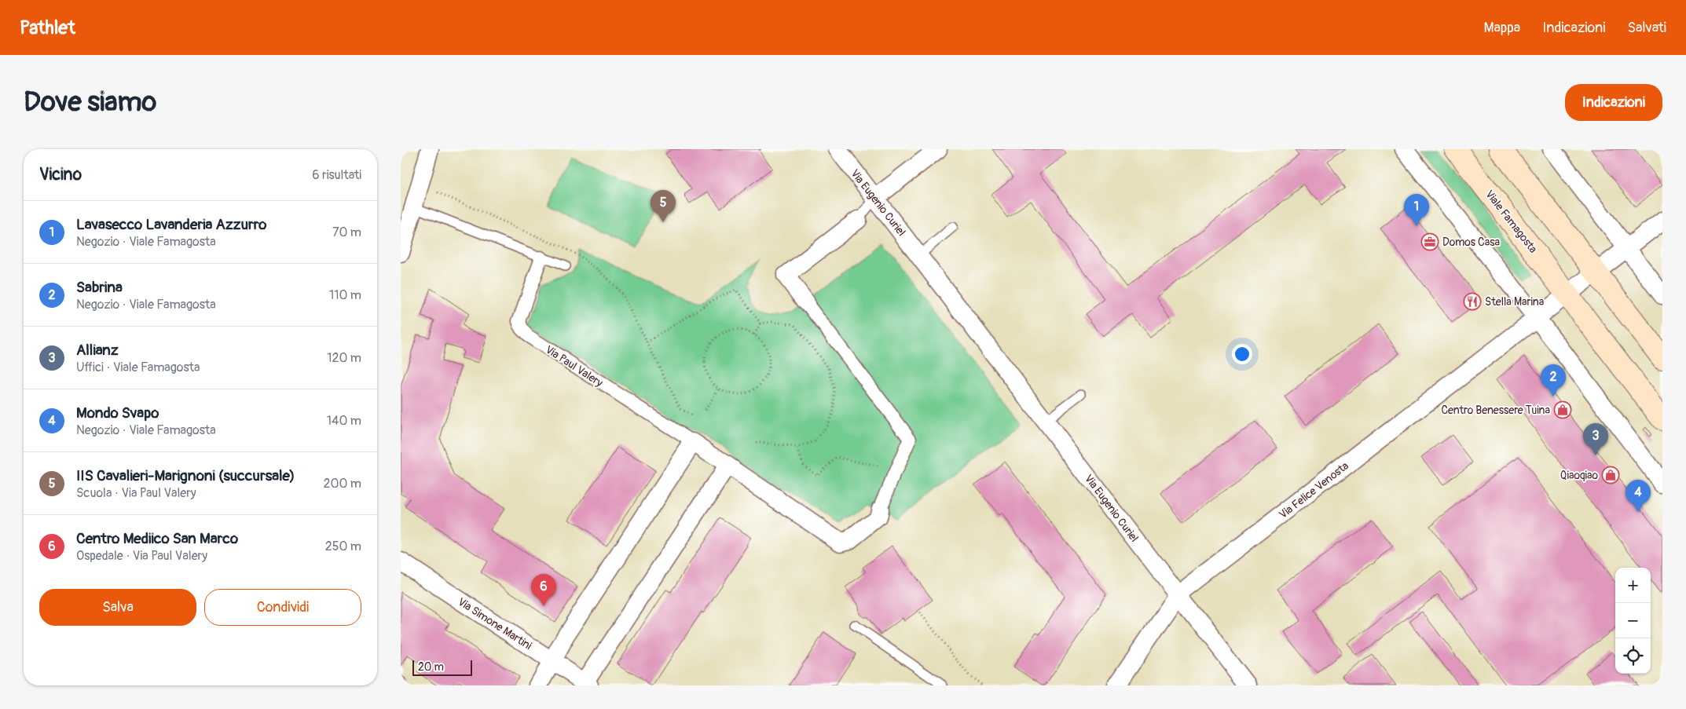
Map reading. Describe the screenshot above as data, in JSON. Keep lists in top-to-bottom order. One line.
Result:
{"streets":{"main road":["Viale Famagosta"],"street":["Via Eugenio Curiel","Via Paul Valery","Via Felice Venosta","Via Simone Martini"]},"crossings":[["Via Eugenio Curiel","Via Felice Venosta"]],"places":{"office":["Domos Casa"],"restaurant":["Stella Marina"],"shop":["Centro Benessere Tuina","Qiaoqiao"]},"scale_bar":"20 m","page":{"header":"Pathlet","nav":["Mappa","Indicazioni","Salvati"],"buttons":["Indicazioni",["Salva","Condividi"]],"title":"Dove siamo","heading":["Vicino","6 risultati"],"pins":["5","1","2","3","4","6"],"list":[{"mark":"1","name":"Lavasecco Lavanderia Azzurro","note":"Negozio · Viale Famagosta","value":"70 m"},{"mark":"2","name":"Sabrina","note":"Negozio · Viale Famagosta","value":"110 m"},{"mark":"3","name":"Allianz","note":"Uffici · Viale Famagosta","value":"120 m"},{"mark":"4","name":"Mondo Svapo","note":"Negozio · Viale Famagosta","value":"140 m"},{"mark":"5","name":"IIS Cavalieri-Marignoni (succursale)","note":"Scuola · Via Paul Valery","value":"200 m"},{"mark":"6","name":"Centro Mediico San Marco","note":"Ospedale · Via Paul Valery","value":"250 m"}],"map_buttons":["+","−"],"scale":"20 m"}}
